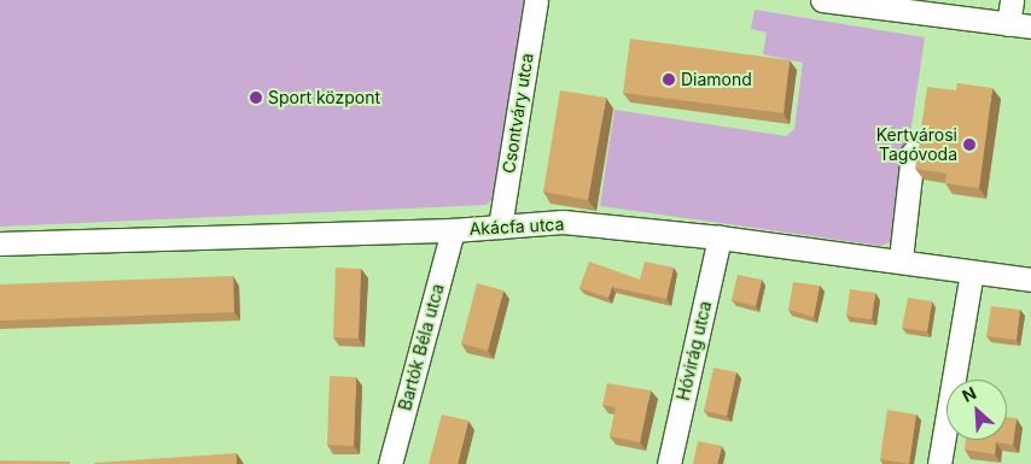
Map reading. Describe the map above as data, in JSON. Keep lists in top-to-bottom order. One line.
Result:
{"streets":{"street":["Csontváry utca","Akácfa utca","Bartók Béla utca","Hóvirág utca"]},"crossings":[["Csontváry utca","Akácfa utca"],["Akácfa utca","Bartók Béla utca"],["Akácfa utca","Hóvirág utca"]],"places":["Diamond","Sport központ","Kertvárosi Tagóvoda"],"north":"top left"}
